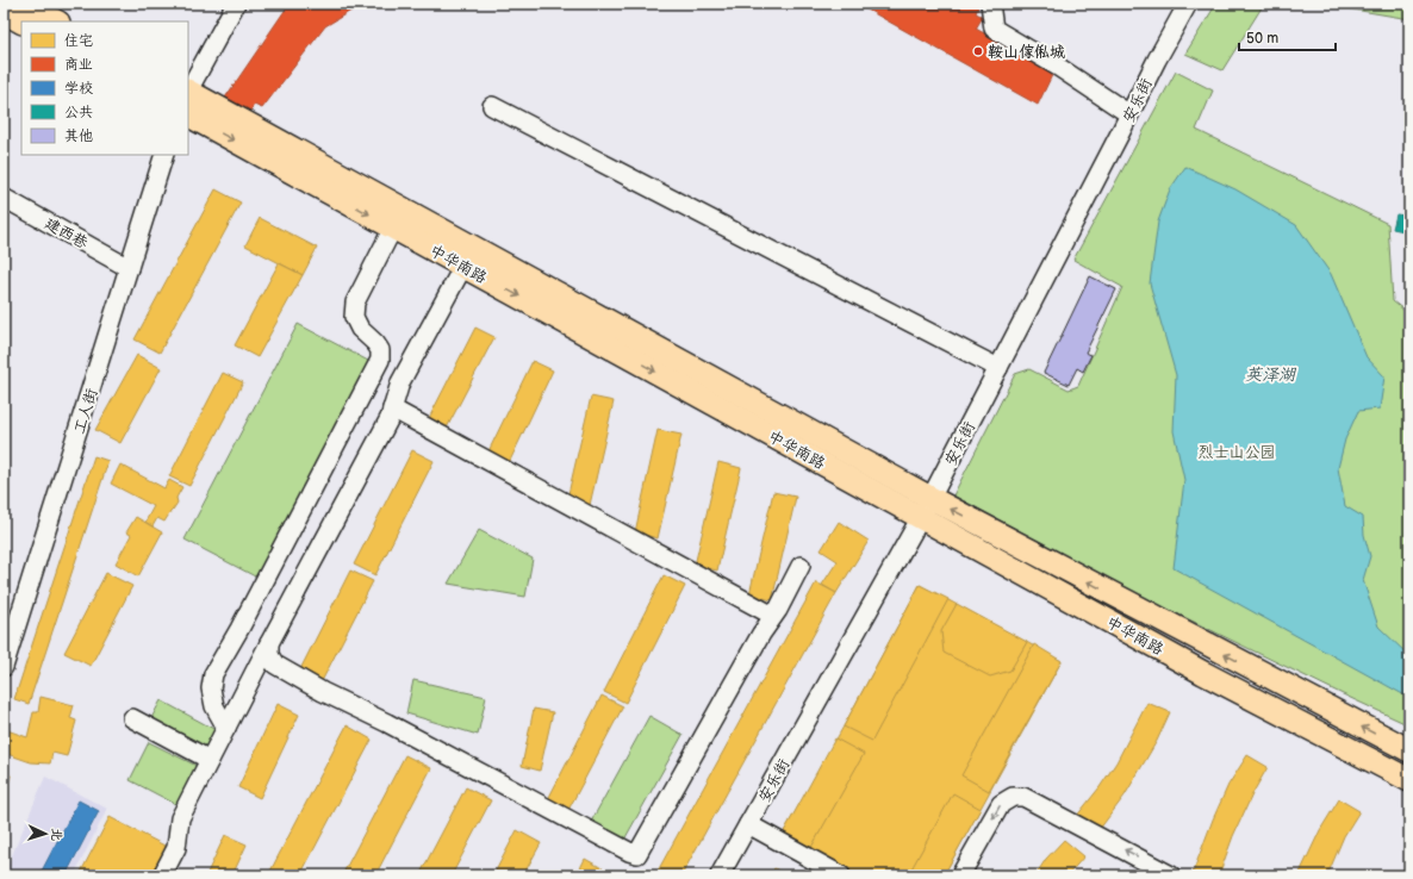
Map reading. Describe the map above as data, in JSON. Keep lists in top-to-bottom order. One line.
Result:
{"streets":{"main road":["中华南路"],"street":["安乐街","建西巷","工人街"]},"crossings":[["安乐街","中华南路"],["建西巷","工人街"]],"water":["英泽湖"],"parks":["烈士山公园"],"places":["鞍山傢俬城"],"legend":["住宅","商业","学校","公共","其他"],"scale_bar":"50 m","north":"right"}
